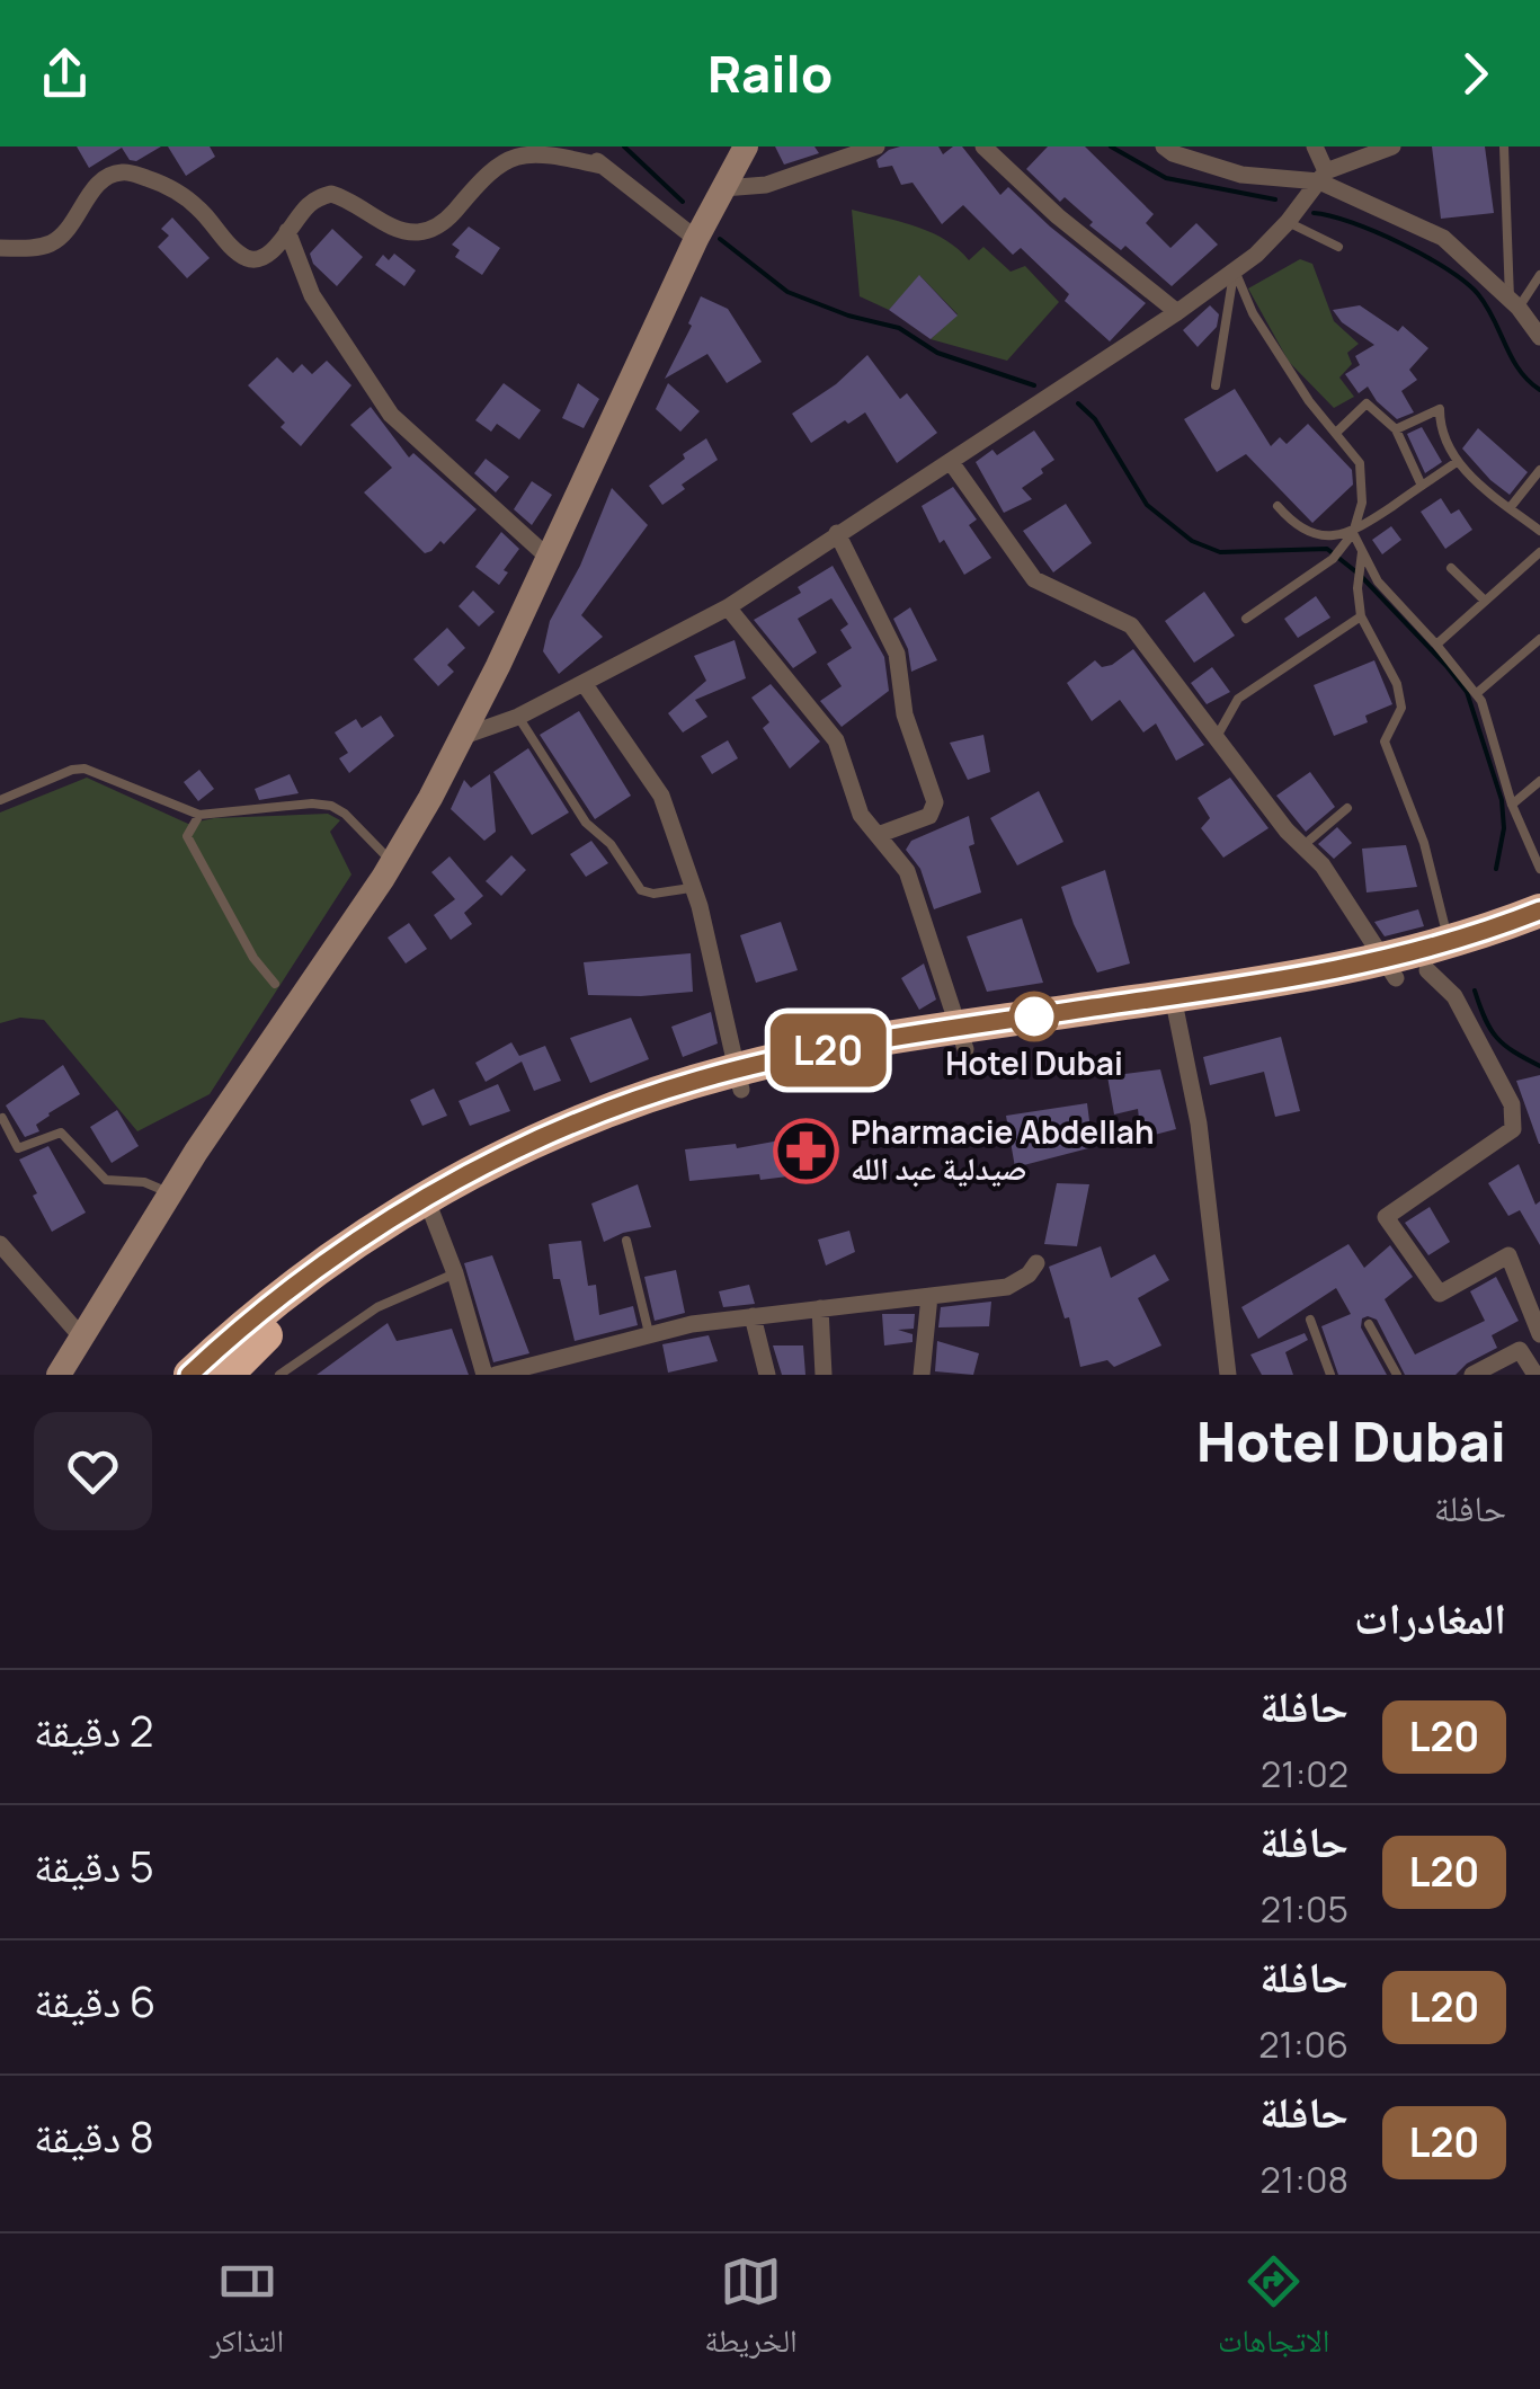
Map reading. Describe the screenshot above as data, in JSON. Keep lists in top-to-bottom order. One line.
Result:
{"places":{"other":["Hotel Dubai"],"pharmacy":["Pharmacie Abdellah صيدلية عبد الله"]},"lines":["bus line L20"],"page":{"header":"Railo","on_map":"L20","heading":[["Hotel Dubai","حافلة"],"المغادرات"],"list":[{"mark":"L20","name":"حافلة","note":"21:02","value":"2 دقيقة"},{"mark":"L20","name":"حافلة","note":"21:05","value":"5 دقيقة"},{"mark":"L20","name":"حافلة","note":"21:06","value":"6 دقيقة"},{"mark":"L20","name":"حافلة","note":"21:08","value":"8 دقيقة"}],"tabs":["الاتجاهات","الخريطة","التذاكر"]}}
